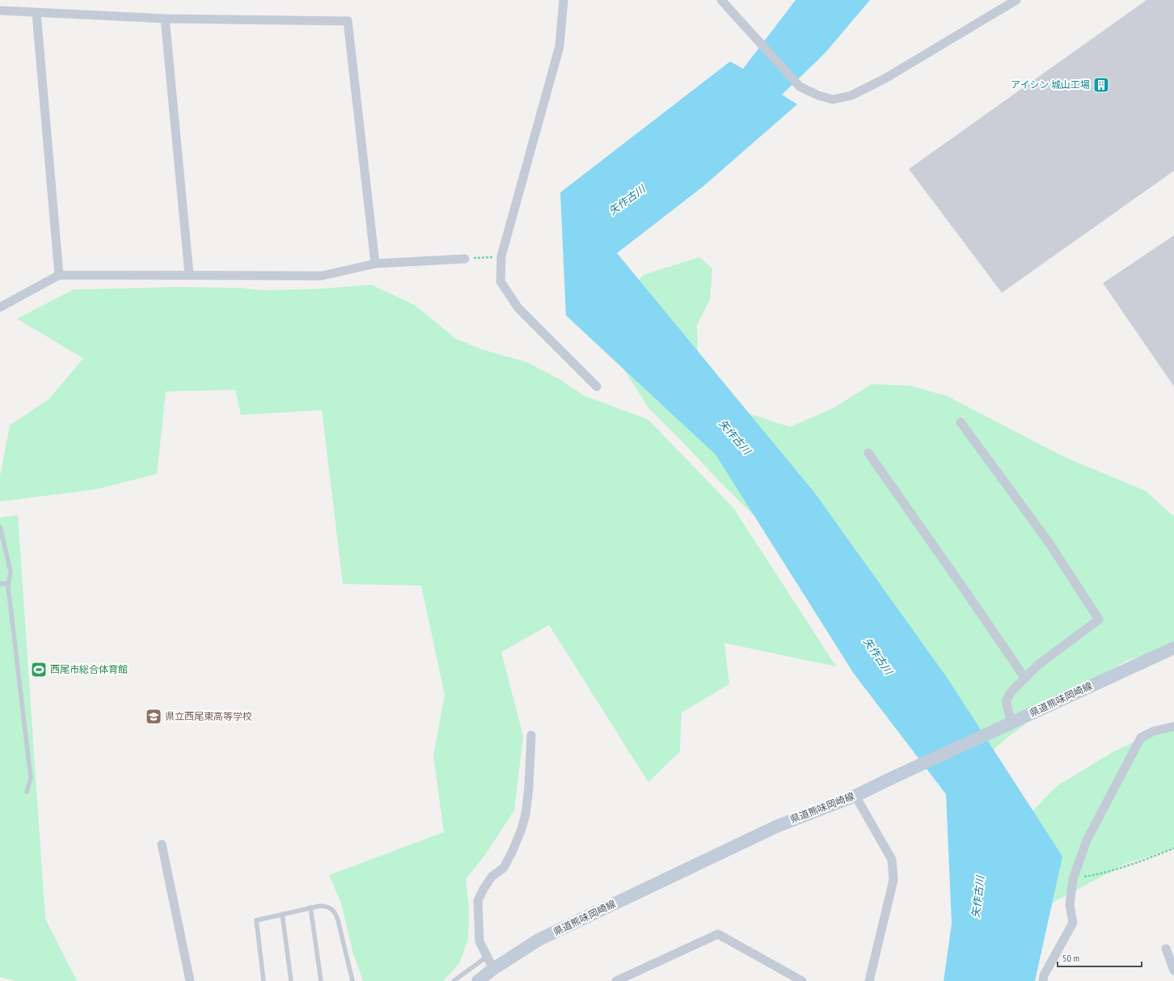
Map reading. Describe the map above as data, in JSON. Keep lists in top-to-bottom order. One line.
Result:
{"streets":{"main road":["県道熊味岡崎線"]},"water":["矢作古川"],"places":{"building":["アイシン 城山工場"],"sports":["西尾市総合体育館"],"school or university":["県立西尾東高等学校"]},"scale_bar":"50 m"}
